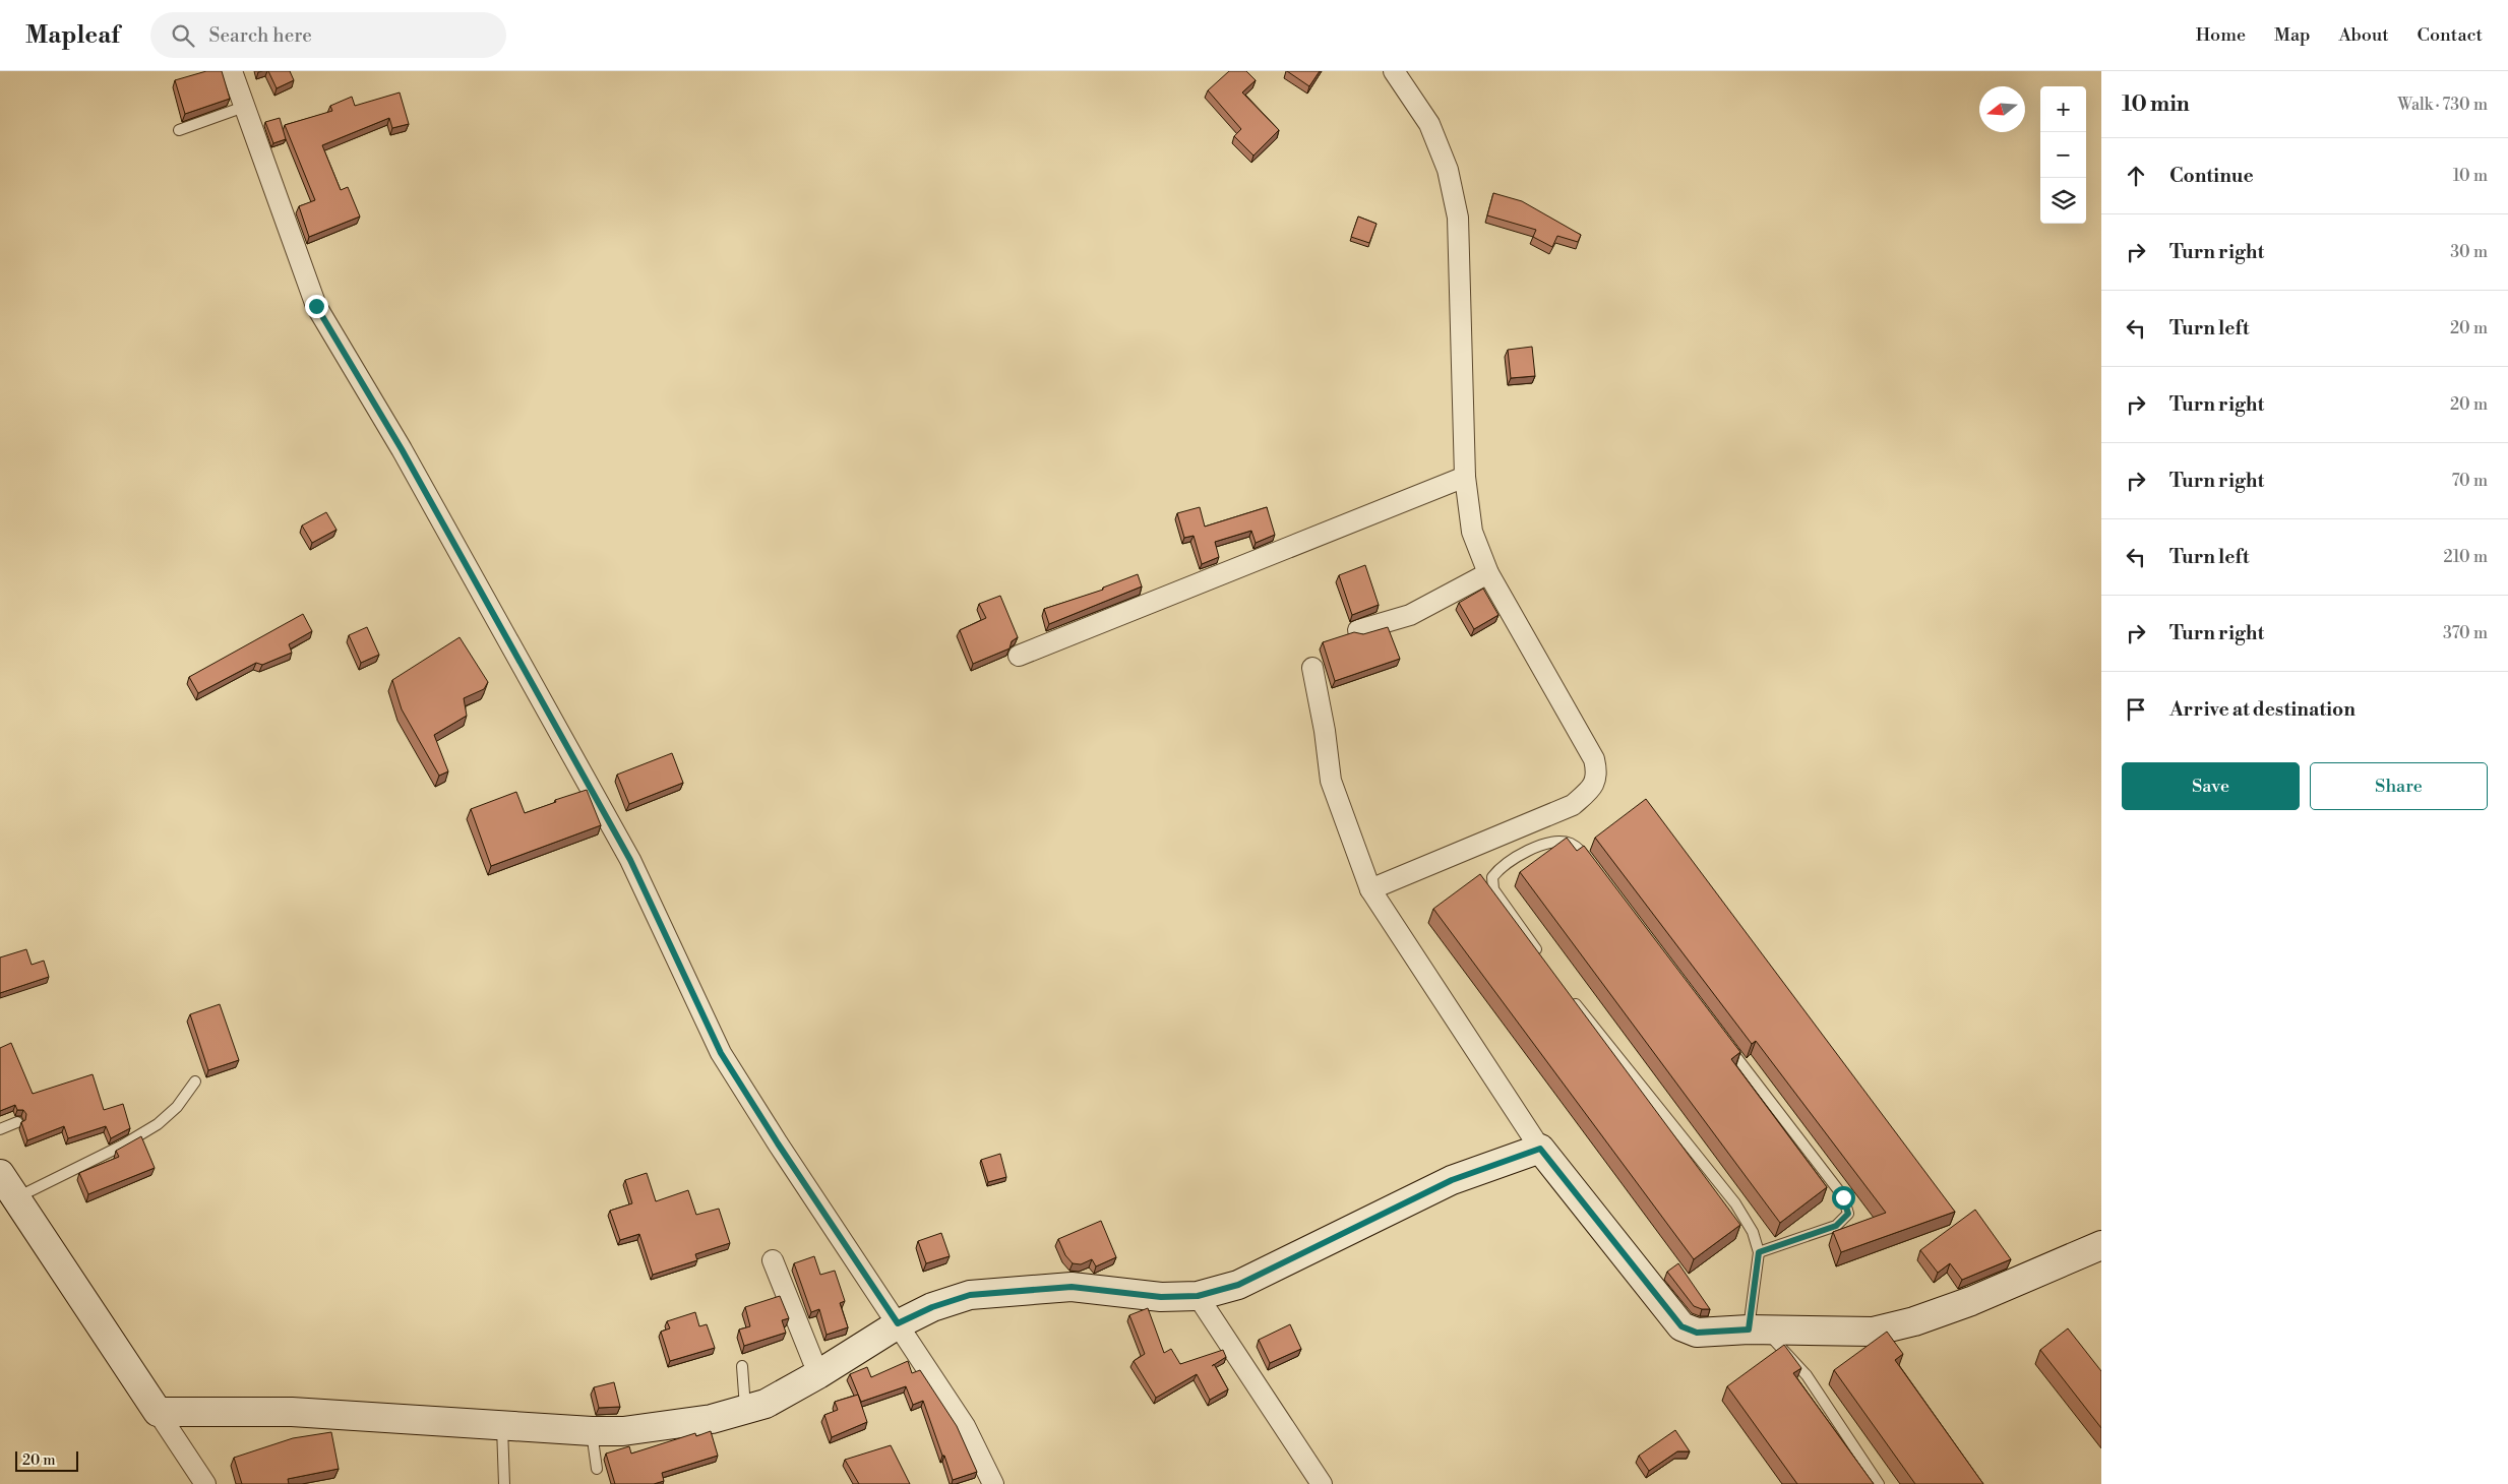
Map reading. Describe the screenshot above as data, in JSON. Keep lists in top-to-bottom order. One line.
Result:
{"scale_bar":"20 m","north":"left","page":{"header":"Mapleaf","search":"Search here","nav":["Home","Map","About","Contact"],"heading":["10 min","Walk · 730 m"],"map_buttons":["+","−"],"list":[["Continue","10 m"],["Turn right","30 m"],["Turn left","20 m"],["Turn right","20 m"],["Turn right","70 m"],["Turn left","210 m"],["Turn right","370 m"],"Arrive at destination"],"buttons":["Save","Share"],"scale":"20 m"}}
